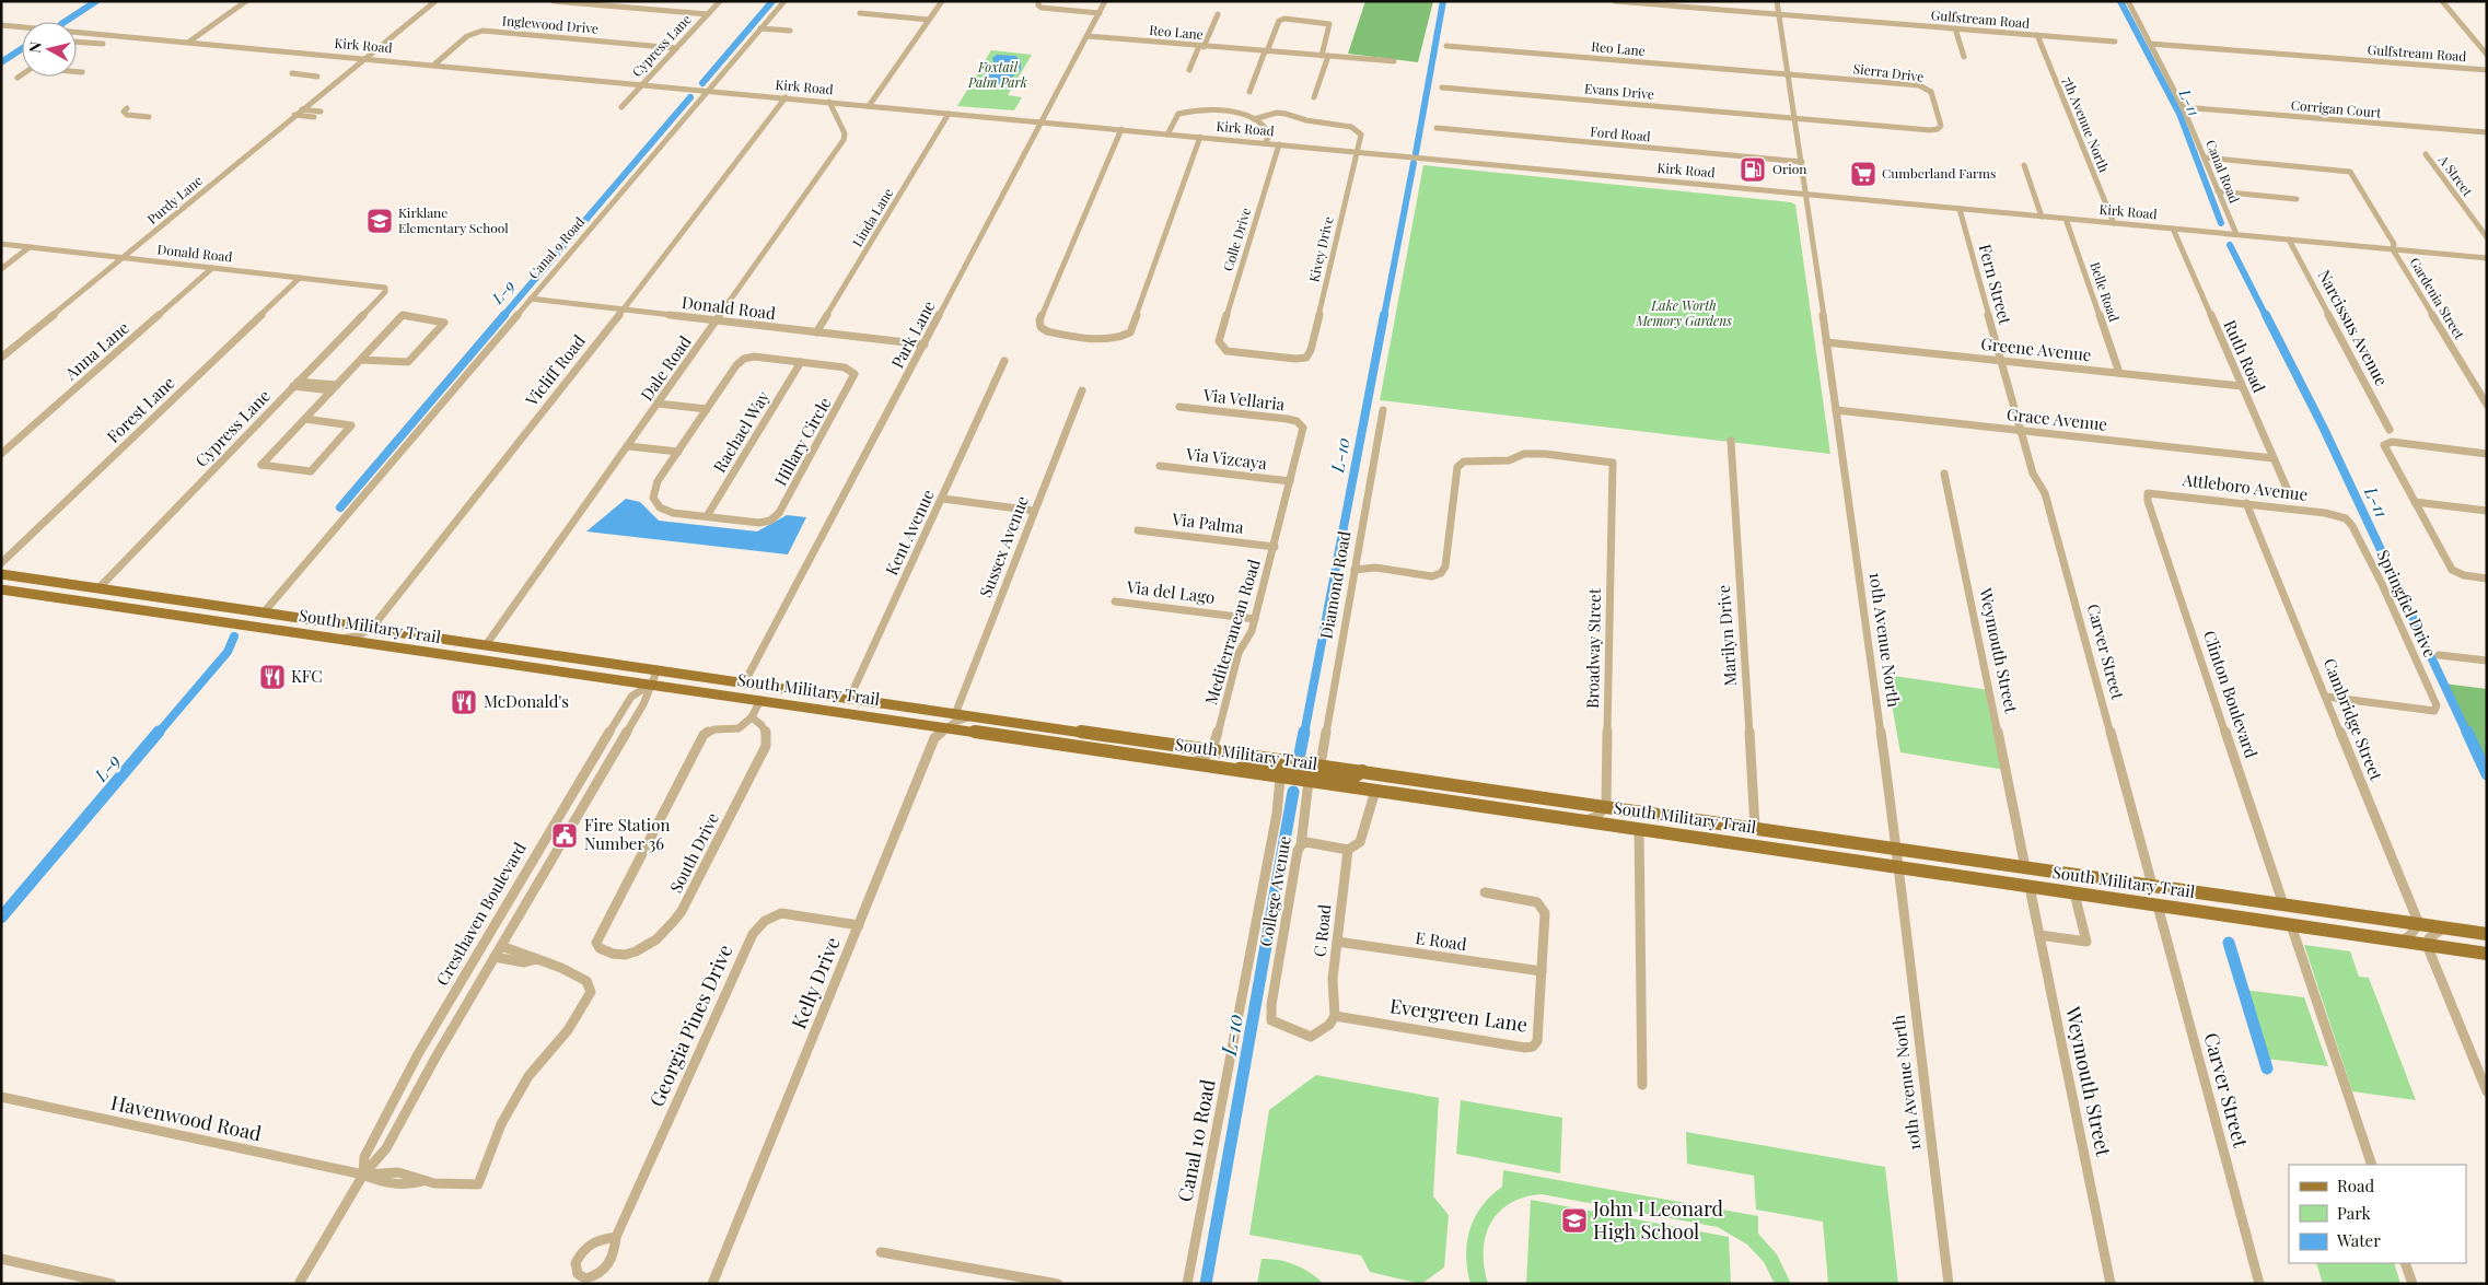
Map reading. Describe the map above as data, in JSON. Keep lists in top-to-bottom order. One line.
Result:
{"streets":{"main road":["South Military Trail"],"street":["Gulfstream Road","Inglewood Drive","Reo Lane","Kirk Road","Cypress Lane","Sierra Drive","Evans Drive","Corrigan Court","7th Avenue North","Ford Road","Canal Road","A Street","Purdy Lane","Linda Lane","Colle Drive","Canal 9 Road","Kivey Drive","Donald Road","Fern Street","Belle Road","Gardenia Street","Narcissus Avenue","Park Lane","Greene Avenue","Anna Lane","Ruth Road","Dale Road","Vicliff Road","Via Vellaria","Forest Lane","Grace Avenue","Rachael Way","Hillary Circle","Via Vizcaya","Attleboro Avenue","Via Palma","Kent Avenue","Sussex Avenue","Diamond Road","Via del Lago","Springfiel Drive","Mediterranean Road","Marilyn Drive","10th Avenue North","Broadway Street","Weymouth Street","Carver Street","Clinton Boulevard","Cambridge Street","South Drive","College Avenue","Cresthaven Boulevard","C Road","E Road","Kelly Drive","Evergreen Lane","Georgia Pines Drive","Havenwood Road","Canal 10 Road"]},"crossings":[["Gulfstream Road","7th Avenue North"],["Gulfstream Road","Canal Road"],["Gulfstream Road","10th Avenue North"],["Inglewood Drive","Kirk Road"],["Inglewood Drive","Cypress Lane"],["Reo Lane","Sierra Drive"],["Reo Lane","Park Lane"],["Reo Lane","10th Avenue North"],["Kirk Road","Cypress Lane"],["Kirk Road","7th Avenue North"],["Kirk Road","Canal Road"],["Kirk Road","Purdy Lane"],["Kirk Road","Linda Lane"],["Kirk Road","Colle Drive"],["Kirk Road","Canal 9 Road"],["Kirk Road","Kivey Drive"],["Kirk Road","Fern Street"],["Kirk Road","Belle Road"],["Kirk Road","Gardenia Street"],["Kirk Road","Narcissus Avenue"],["Kirk Road","Park Lane"],["Kirk Road","Ruth Road"],["Kirk Road","Dale Road"],["Kirk Road","Vicliff Road"],["Kirk Road","10th Avenue North"],["Cypress Lane","Donald Road"],["Cypress Lane","South Military Trail"],["Sierra Drive","Evans Drive"],["Sierra Drive","10th Avenue North"],["Evans Drive","10th Avenue North"],["Corrigan Court","Canal Road"],["Ford Road","10th Avenue North"],["Canal Road","Gardenia Street"],["Purdy Lane","Donald Road"],["Linda Lane","Donald Road"],["Colle Drive","Kivey Drive"],["Canal 9 Road","Donald Road"],["Canal 9 Road","South Military Trail"],["Donald Road","Park Lane"],["Donald Road","Anna Lane"],["Donald Road","Dale Road"],["Donald Road","Vicliff Road"],["Donald Road","Forest Lane"],["Fern Street","Greene Avenue"],["Fern Street","Grace Avenue"],["Fern Street","Carver Street"],["Belle Road","Greene Avenue"],["Park Lane","South Military Trail"],["Greene Avenue","Ruth Road"],["Greene Avenue","10th Avenue North"],["Ruth Road","Grace Avenue"],["Dale Road","South Military Trail"],["Vicliff Road","South Military Trail"],["Via Vellaria","Mediterranean Road"],["Grace Avenue","10th Avenue North"],["Grace Avenue","Carver Street"],["Rachael Way","Hillary Circle"],["Via Vizcaya","Mediterranean Road"],["Attleboro Avenue","Springfiel Drive"],["Attleboro Avenue","Clinton Boulevard"],["Attleboro Avenue","Cambridge Street"],["Via Palma","Mediterranean Road"],["Kent Avenue","South Military Trail"],["Sussex Avenue","South Military Trail"],["Diamond Road","South Military Trail"],["Diamond Road","Broadway Street"],["Via del Lago","Mediterranean Road"],["Springfiel Drive","Cambridge Street"],["South Military Trail","Mediterranean Road"],["South Military Trail","Marilyn Drive"],["South Military Trail","10th Avenue North"],["South Military Trail","Broadway Street"],["South Military Trail","Weymouth Street"],["South Military Trail","Carver Street"],["South Military Trail","Clinton Boulevard"],["South Military Trail","Cambridge Street"],["South Military Trail","College Avenue"],["South Military Trail","Cresthaven Boulevard"],["South Military Trail","Kelly Drive"],["South Military Trail","Canal 10 Road"],["College Avenue","C Road"],["College Avenue","Evergreen Lane"],["Cresthaven Boulevard","Havenwood Road"],["C Road","E Road"],["C Road","Evergreen Lane"],["E Road","Evergreen Lane"],["Kelly Drive","Georgia Pines Drive"]],"water":["L-11","L-9","L-10"],"parks":["Foxtail Palm Park","Lake Worth Memory Gardens"],"places":{"fuel station":["Orion"],"supermarket":["Cumberland Farms"],"school or university":["Kirklane Elementary School","John I Leonard High School"],"restaurant":["KFC","McDonald's"],"public building":["Fire Station Number 36"]},"legend":["Road","Park","Water"],"north":"left"}
